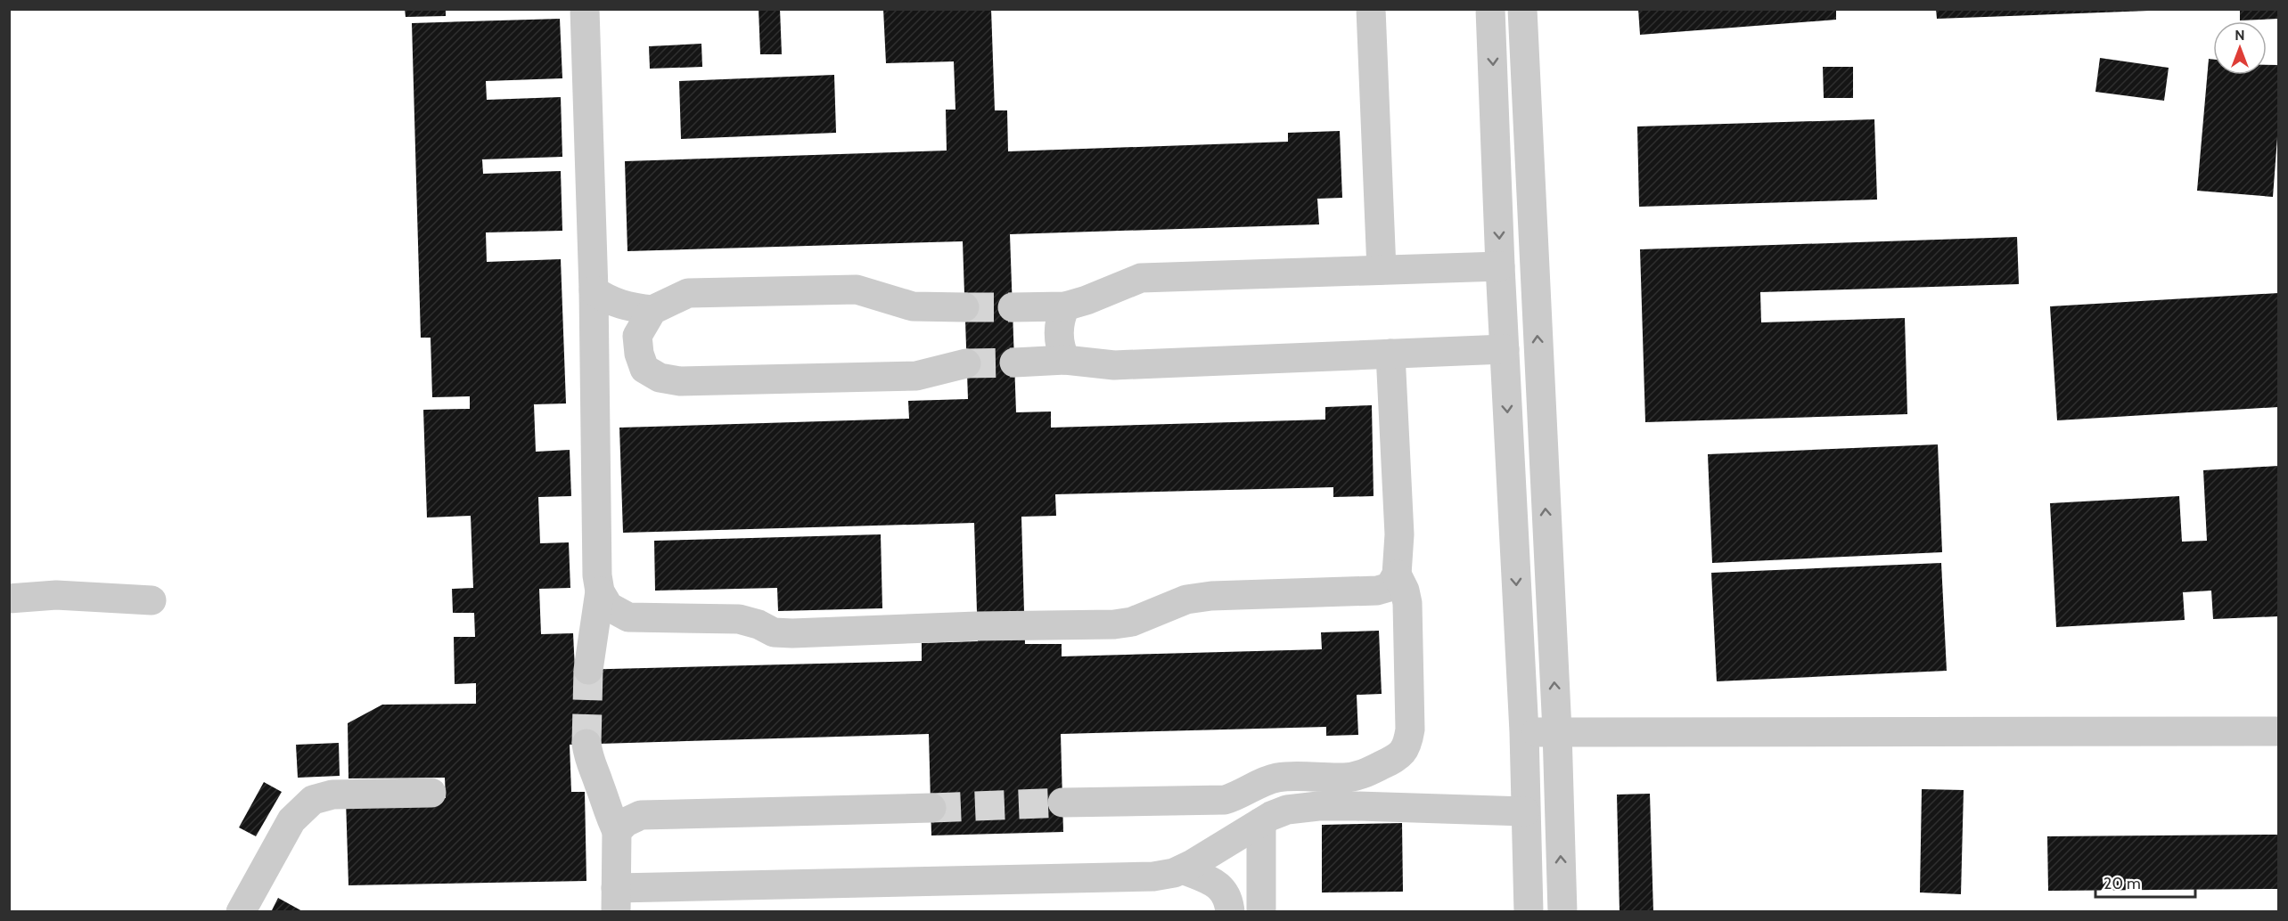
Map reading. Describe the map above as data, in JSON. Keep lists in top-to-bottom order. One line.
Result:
{"scale_bar":"20 m","north":"top"}
